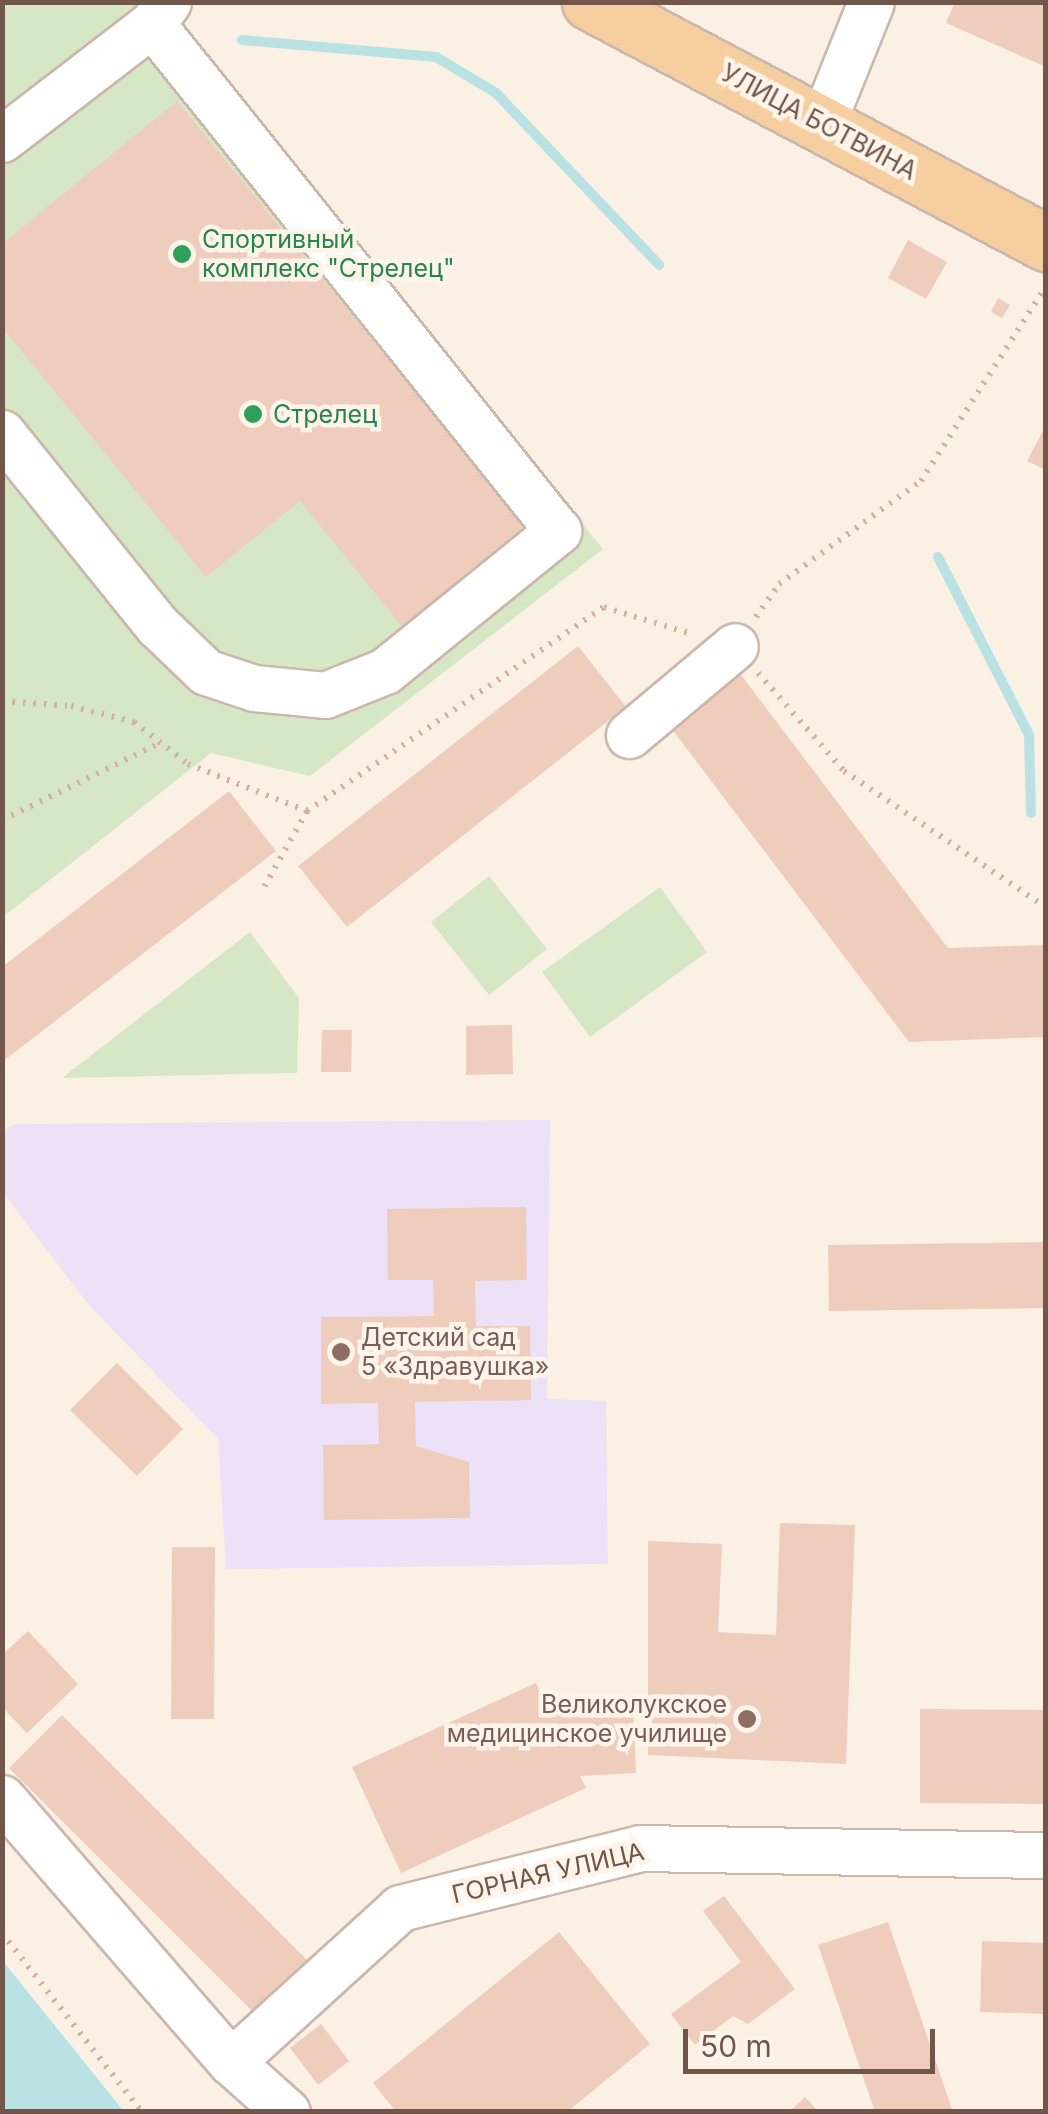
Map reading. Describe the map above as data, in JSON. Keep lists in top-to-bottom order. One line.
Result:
{"streets":{"main road":["УЛИЦА БОТВИНА"],"street":["ГОРНАЯ УЛИЦА"]},"places":["Спортивный комплекс \"Стрелец\"","Стрелец","Детский сад 5 «Здравушка»","Великолукское медицинское училище"],"scale_bar":"50 m"}
